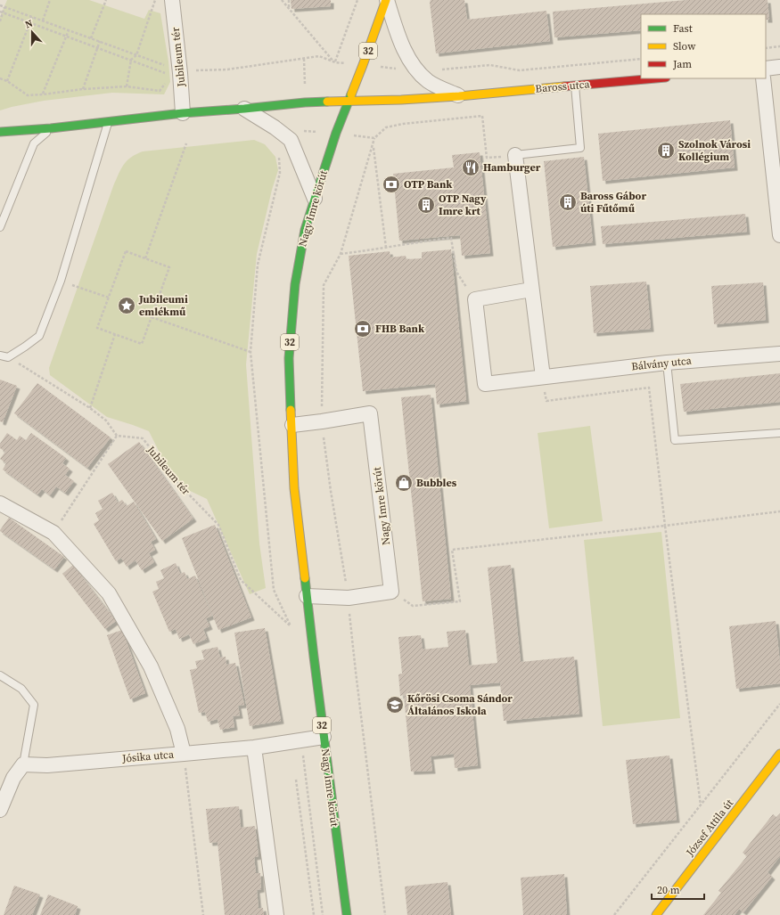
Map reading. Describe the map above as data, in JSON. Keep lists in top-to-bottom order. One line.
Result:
{"streets":{"main road":["32","Baross utca","Nagy Imre körút","József Attila út"],"street":["Jubileum tér","Bálvány utca","Jósika utca"]},"crossings":[["32","Baross utca"],["32","Nagy Imre körút"],["Jubileum tér","Baross utca"],["Baross utca","Nagy Imre körút"],["Nagy Imre körút","Jósika utca"]],"places":{"building":["Szolnok Városi Kollégium","Baross Gábor úti Fűtőmű","OTP Nagy Imre krt"],"restaurant":["Hamburger"],"bank":["OTP Bank","FHB Bank"],"place":["Jubileumi emlékmű"],"shop":["Bubbles"],"school or university":["Kőrösi Csoma Sándor Általános Iskola"]},"legend":["Fast","Slow","Jam"],"scale_bar":"20 m","north":"top"}
